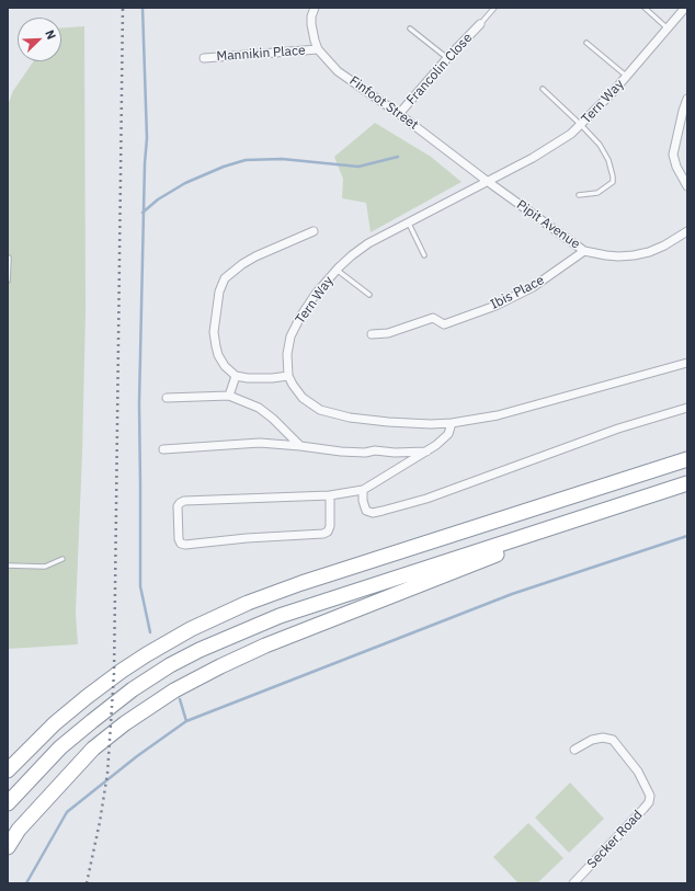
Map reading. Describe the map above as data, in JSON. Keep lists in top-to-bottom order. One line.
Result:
{"streets":{"street":["Mannikin Place","Francolin Close","Tern Way","Finfoot Street","Pipit Avenue","Ibis Place","Secker Road"]},"crossings":[["Mannikin Place","Finfoot Street"],["Francolin Close","Finfoot Street"],["Tern Way","Finfoot Street"],["Tern Way","Pipit Avenue"],["Finfoot Street","Pipit Avenue"],["Pipit Avenue","Ibis Place"]],"north":"top right"}
